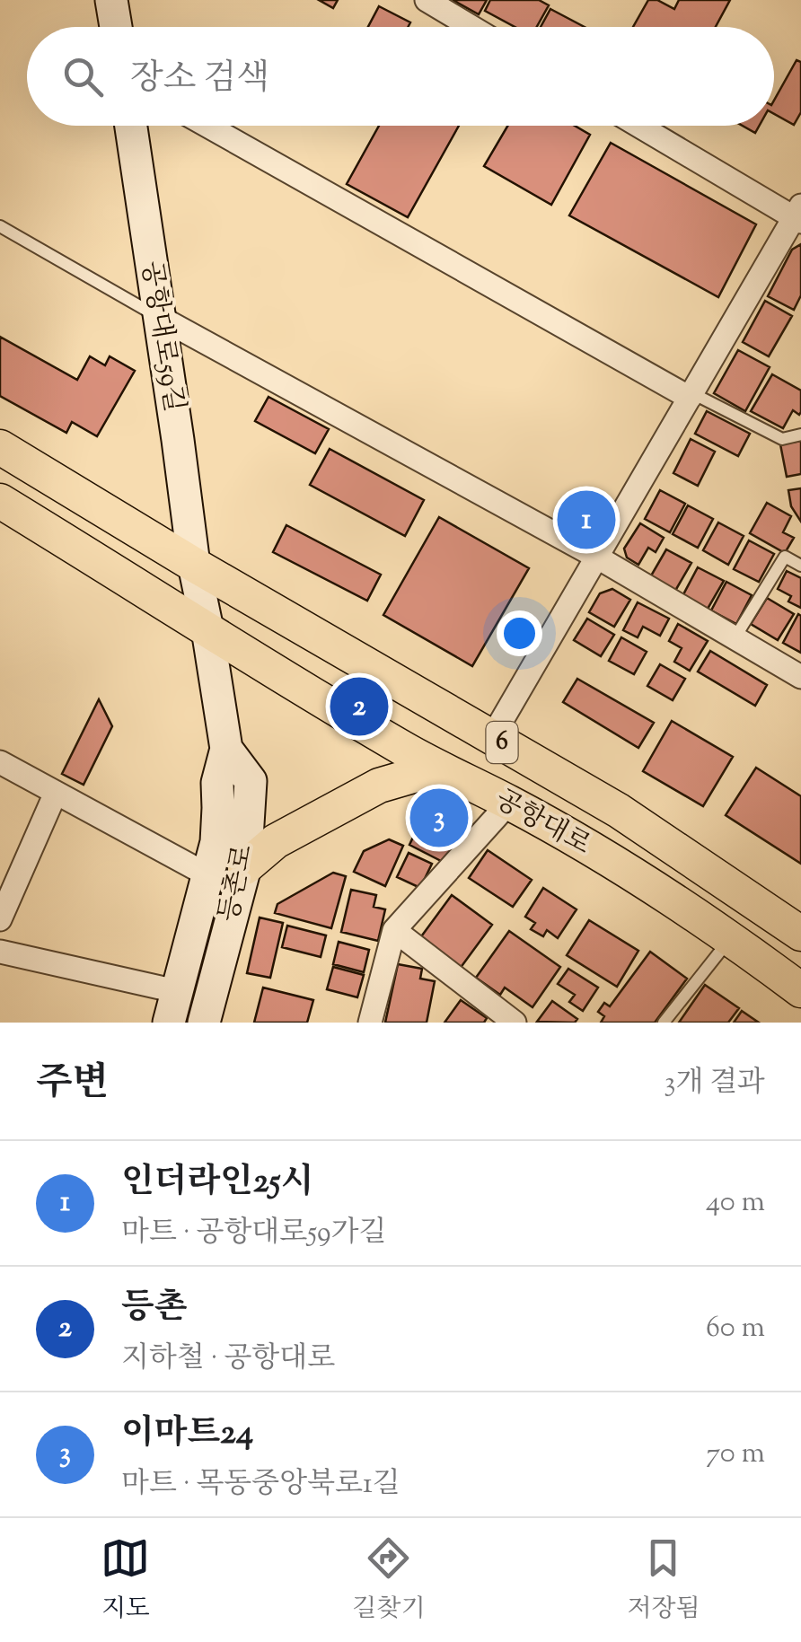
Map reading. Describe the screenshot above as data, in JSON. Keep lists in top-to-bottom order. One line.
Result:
{"streets":{"main road":["공항대로59길","6","공항대로","등촌로"]},"crossings":[["공항대로59길","공항대로"],["공항대로59길","등촌로"],["공항대로","등촌로"]],"page":{"search":"장소 검색","pins":["1","2","3"],"heading":["주변","3개 결과"],"list":[{"mark":"1","name":"인더라인25시","note":"마트 · 공항대로59가길","value":"40 m"},{"mark":"2","name":"등촌","note":"지하철 · 공항대로","value":"60 m"},{"mark":"3","name":"이마트24","note":"마트 · 목동중앙북로1길","value":"70 m"}],"nav":["지도","길찾기","저장됨"]}}
